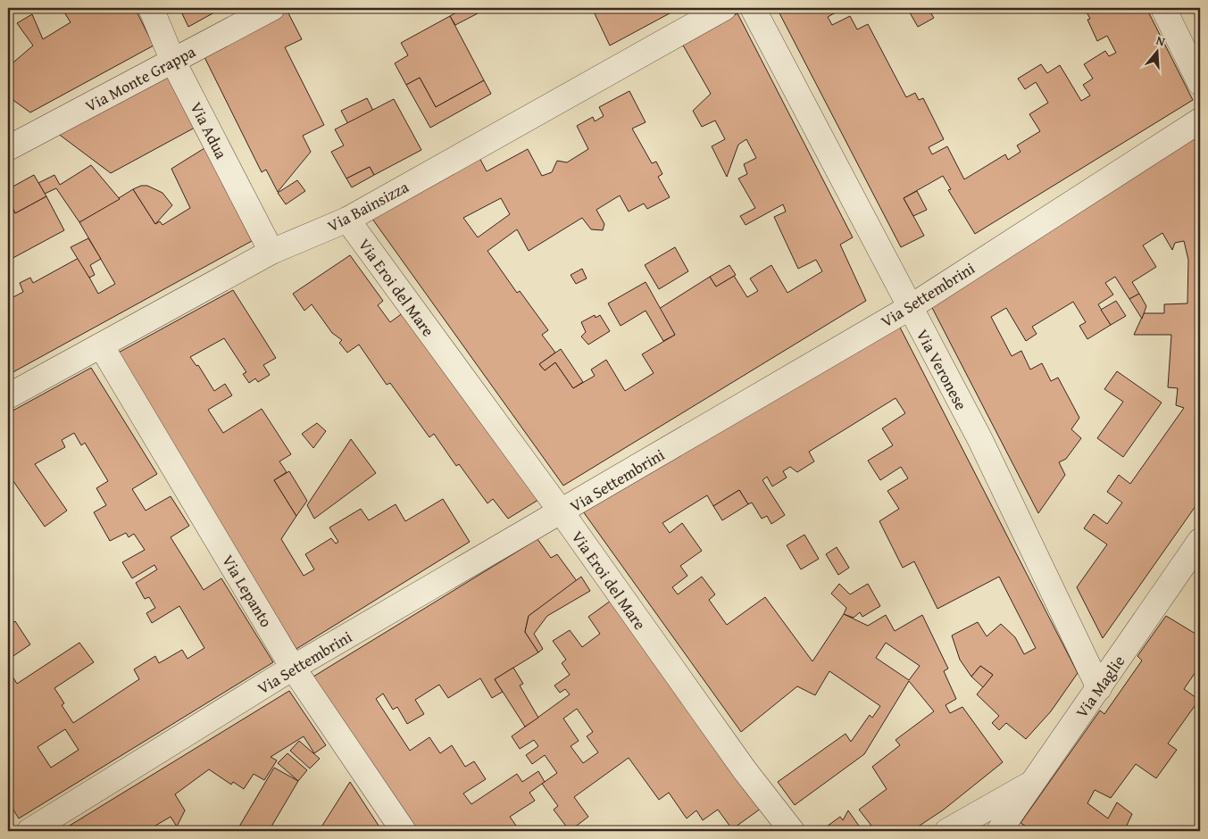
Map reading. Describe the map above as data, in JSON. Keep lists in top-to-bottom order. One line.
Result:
{"streets":{"street":["Via Monte Grappa","Via Adua","Via Bainsizza","Via Eroi del Mare","Via Settembrini","Via Veronese","Via Lepanto","Via Maglie"]},"crossings":[["Via Monte Grappa","Via Adua"],["Via Adua","Via Bainsizza"],["Via Bainsizza","Via Eroi del Mare"],["Via Bainsizza","Via Lepanto"],["Via Eroi del Mare","Via Settembrini"],["Via Settembrini","Via Veronese"],["Via Settembrini","Via Lepanto"],["Via Veronese","Via Maglie"]],"north":"top"}
